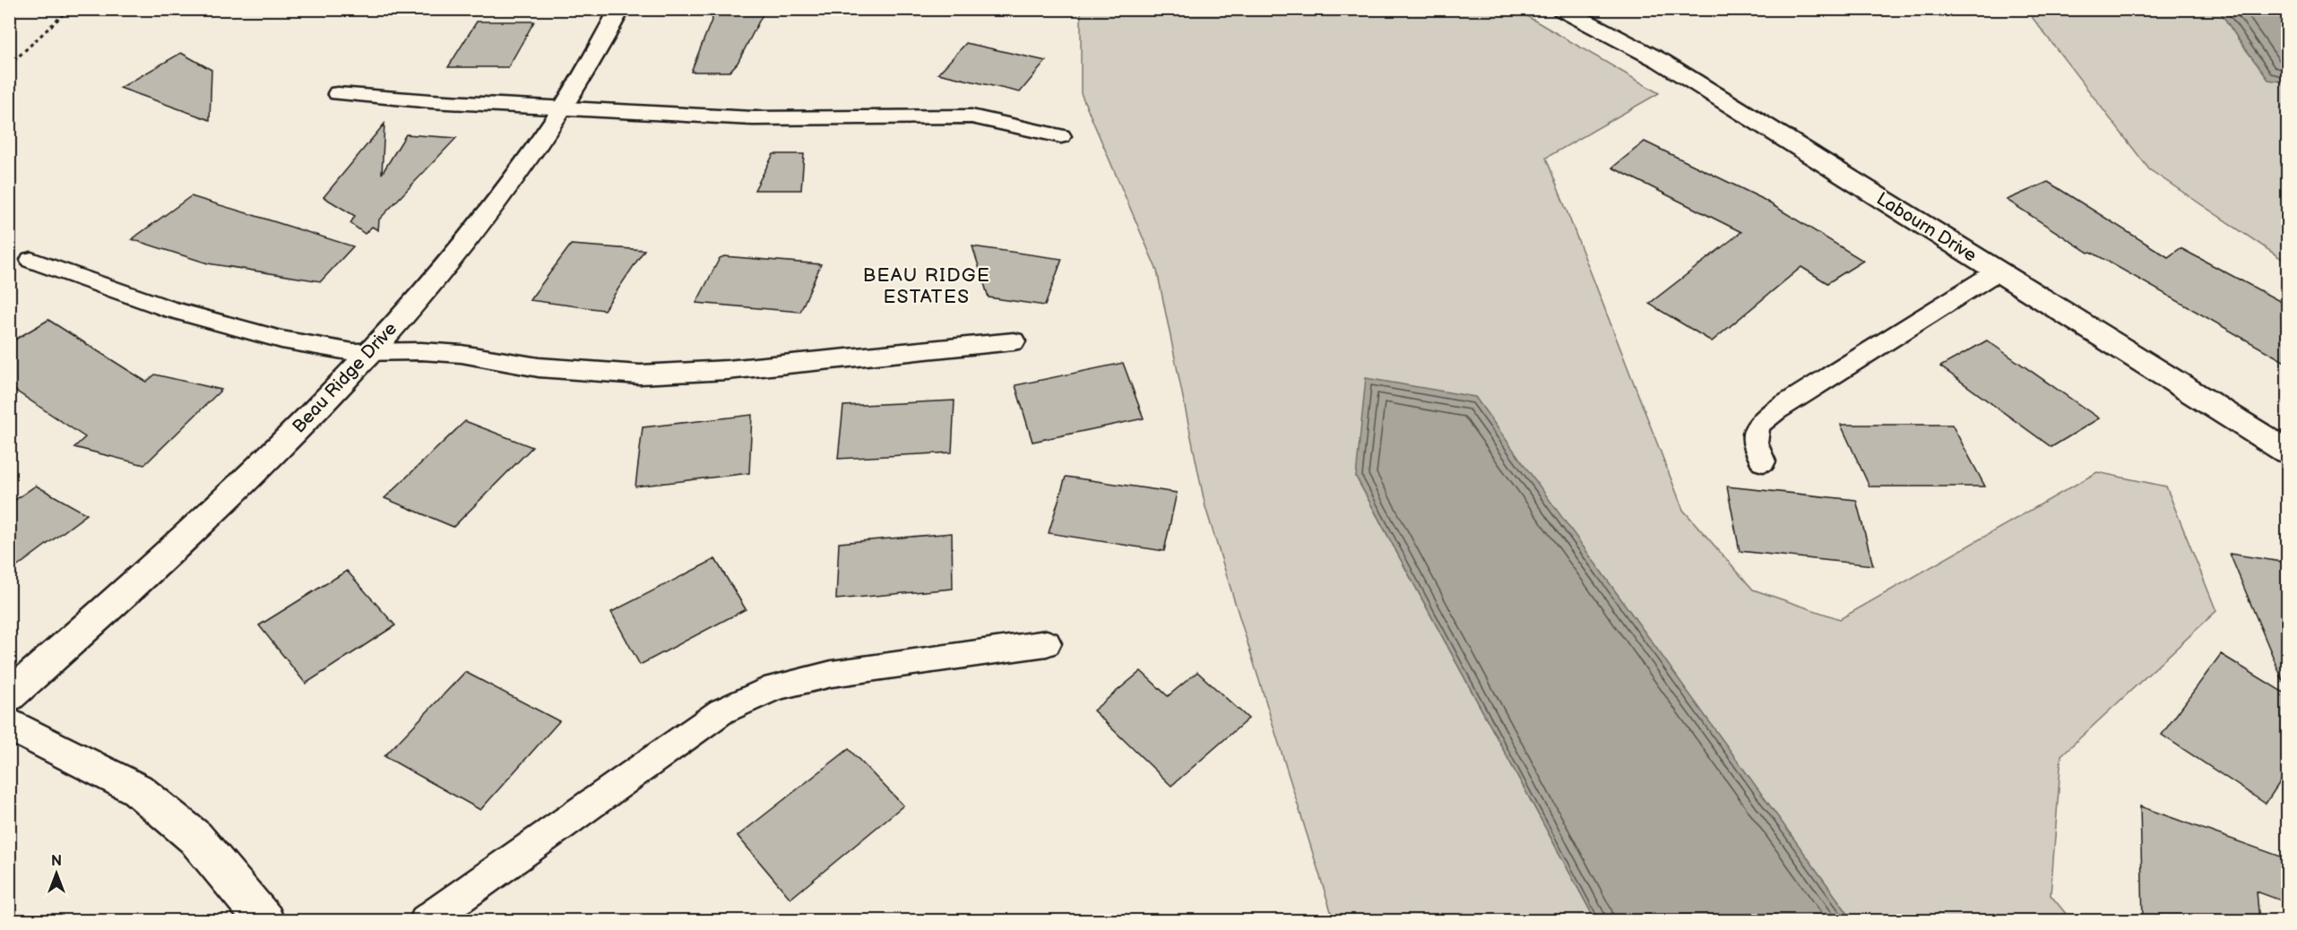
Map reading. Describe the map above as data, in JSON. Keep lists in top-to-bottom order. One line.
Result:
{"streets":{"street":["Labourn Drive","Beau Ridge Drive"]},"districts":["BEAU RIDGE ESTATES"],"north":"top"}
